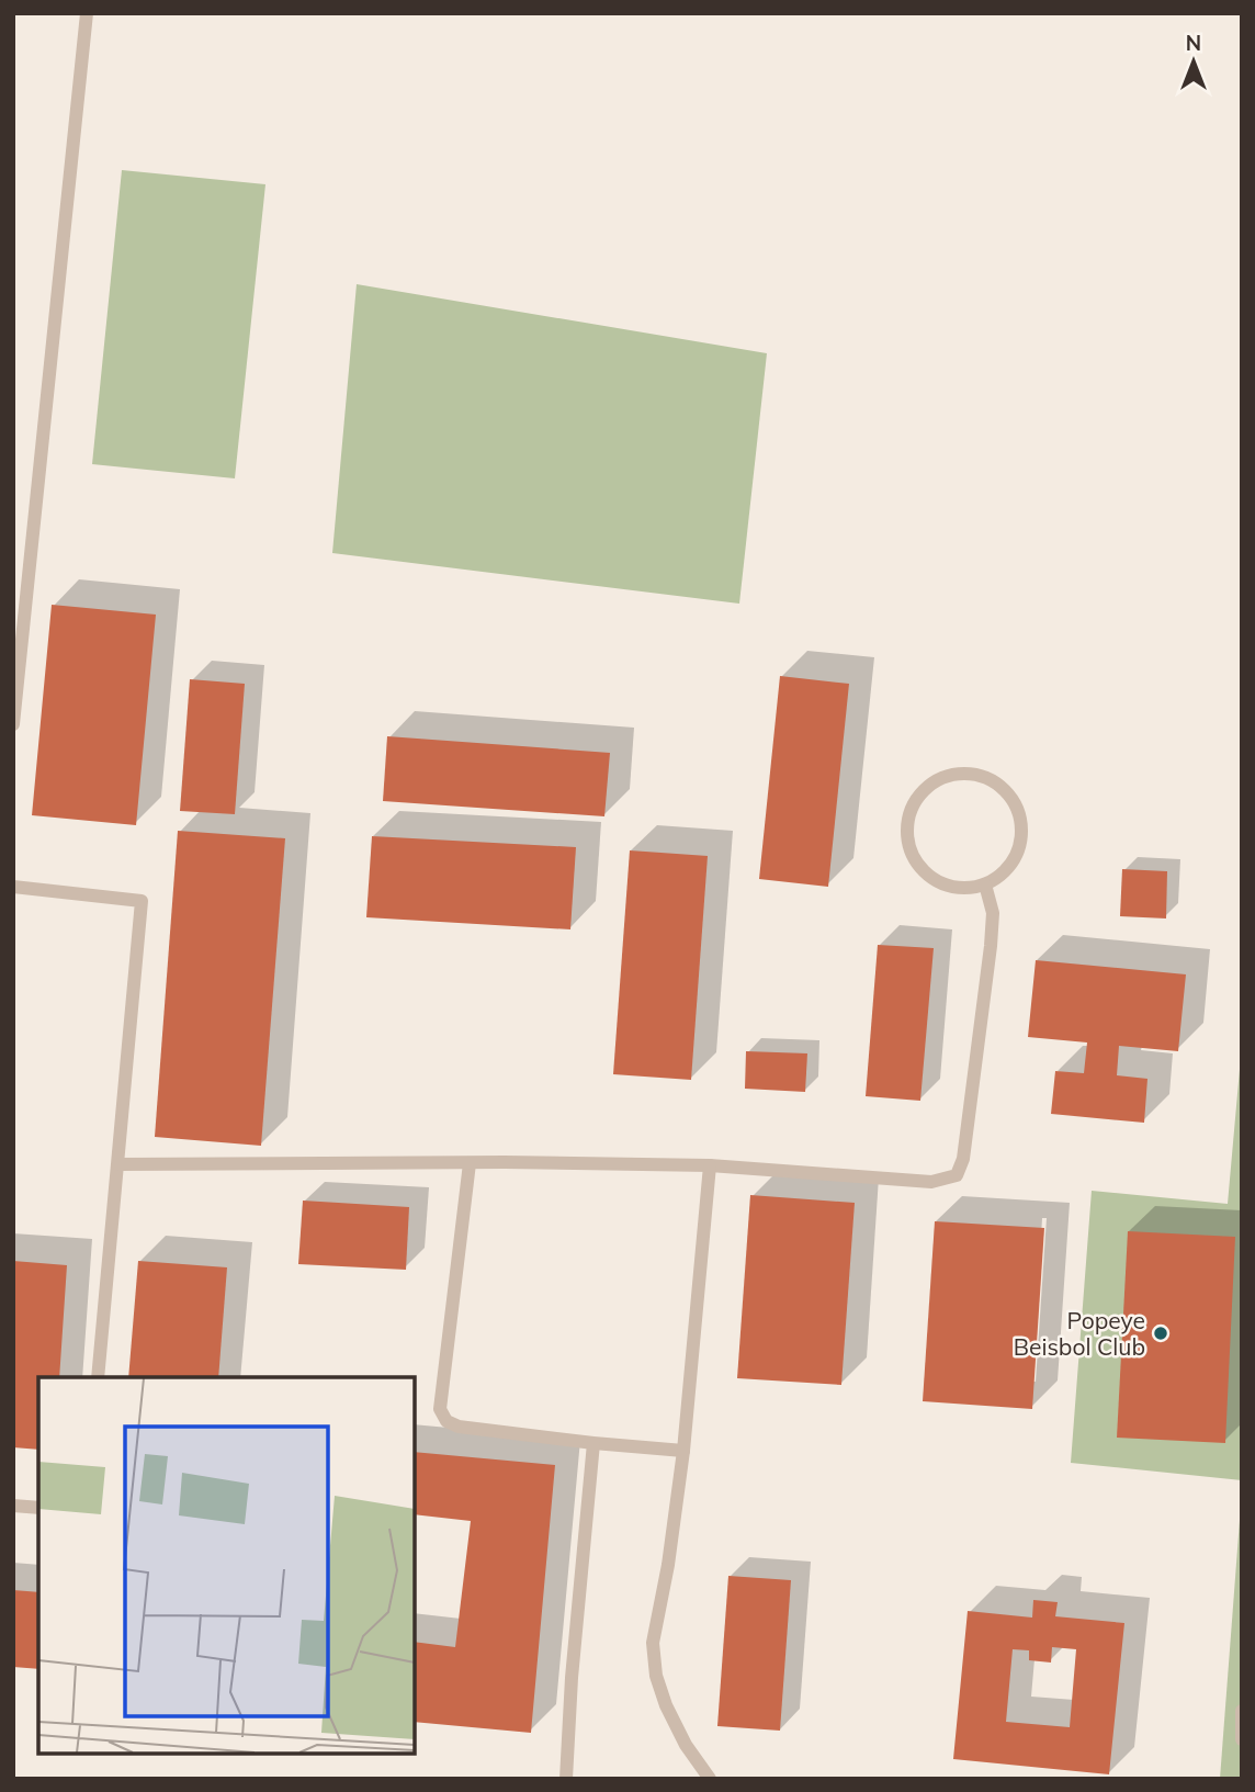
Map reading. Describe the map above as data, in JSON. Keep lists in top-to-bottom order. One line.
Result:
{"places":["Popeye Beisbol Club"],"north":"top"}
